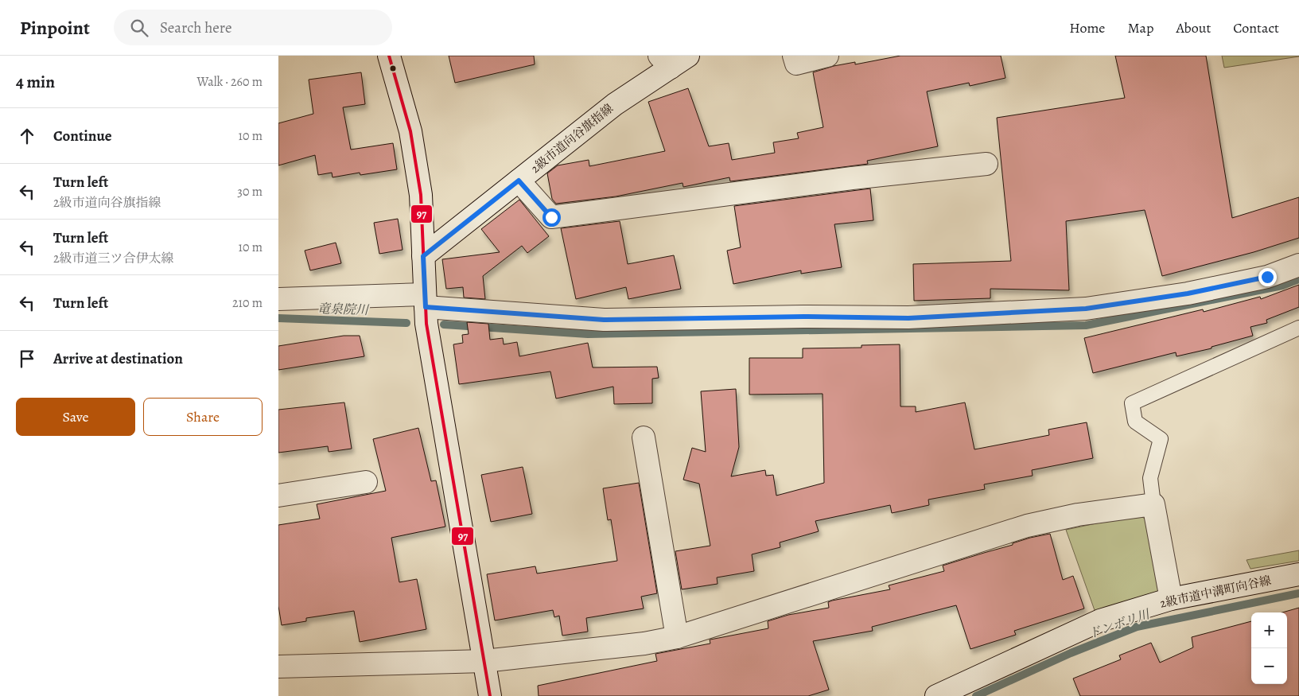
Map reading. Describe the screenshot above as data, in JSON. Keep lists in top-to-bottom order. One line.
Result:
{"streets":{"street":["2級市道向谷旗指線","2級市道中溝町向谷線"]},"water":["竜泉院川","ドンボリ川"],"lines":["transit line 97"],"page":{"header":"Pinpoint","search":"Search here","nav":["Home","Map","About","Contact"],"heading":["4 min","Walk · 260 m"],"list":[["Continue","10 m"],["Turn left","2級市道向谷旗指線","30 m"],["Turn left","2級市道三ツ合伊太線","10 m"],["Turn left","210 m"],"Arrive at destination"],"buttons":["Save","Share"],"map_buttons":["+","−"]}}
